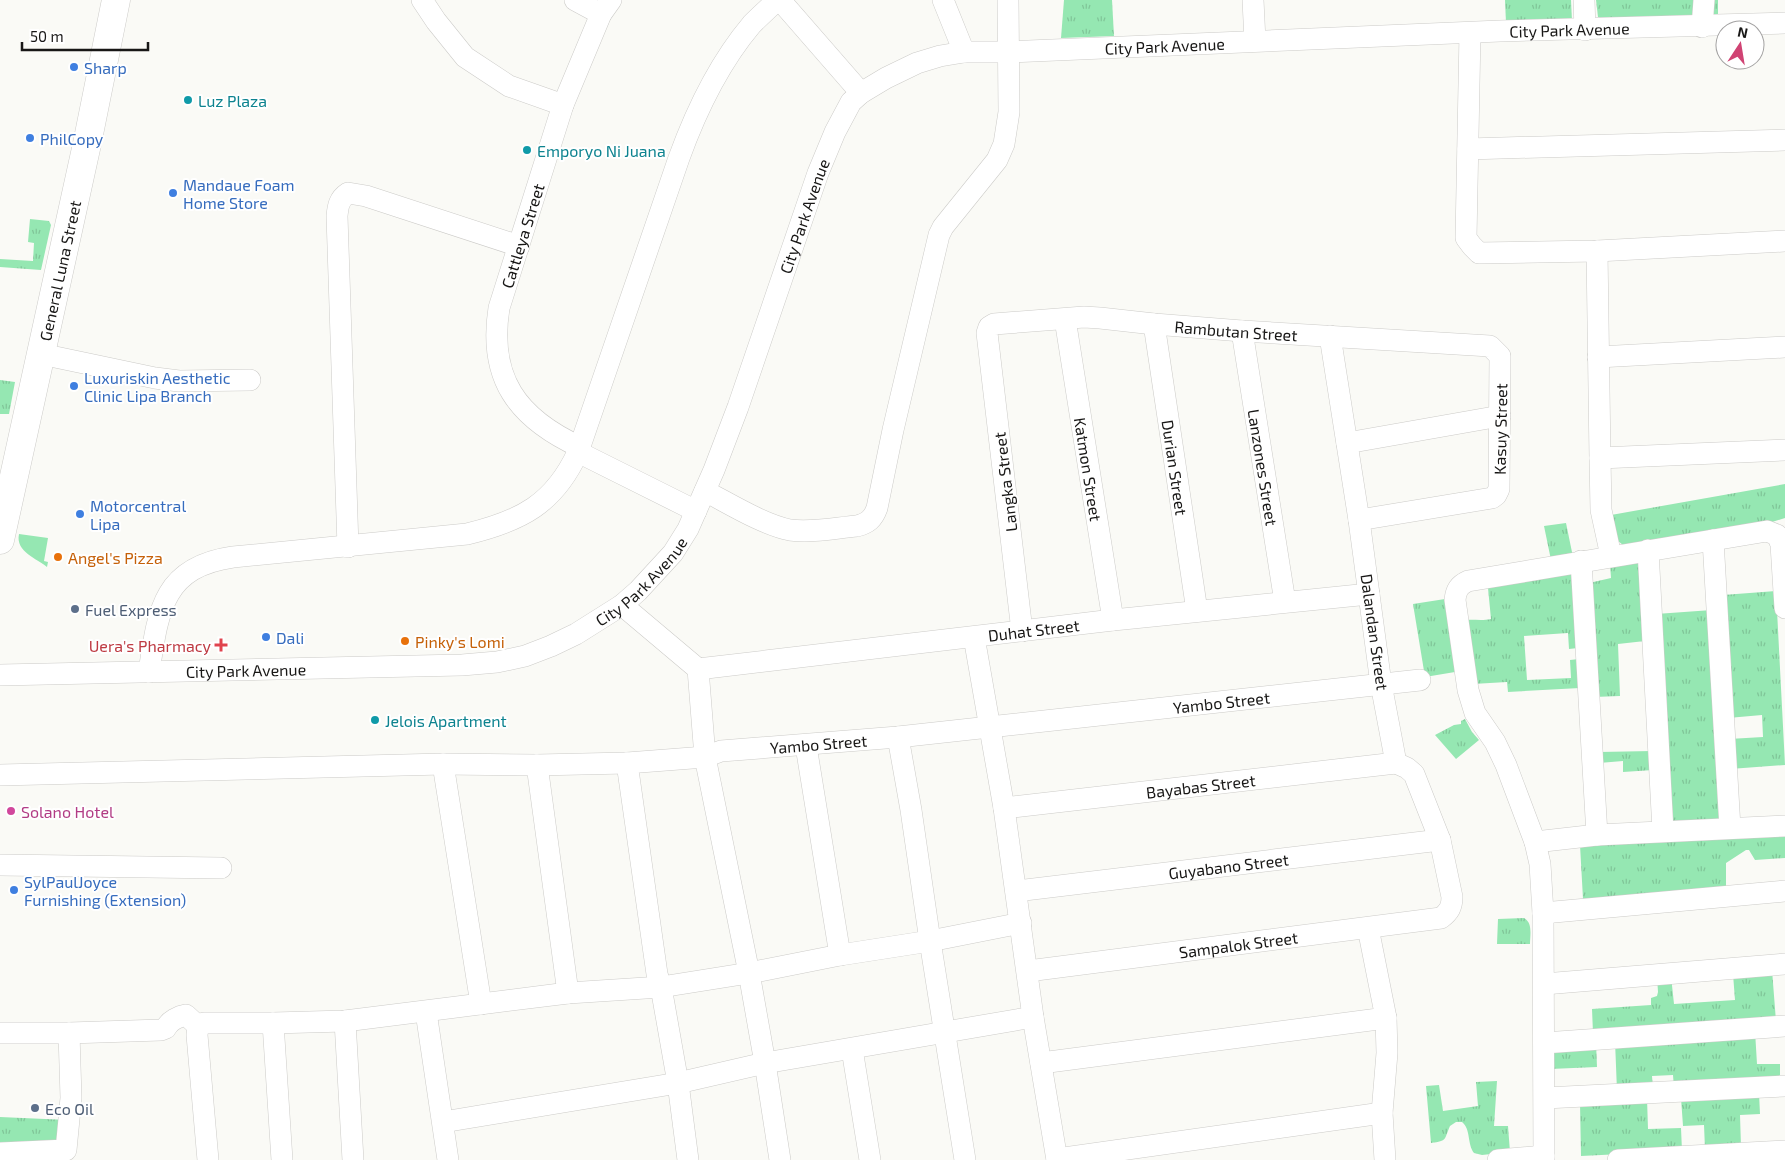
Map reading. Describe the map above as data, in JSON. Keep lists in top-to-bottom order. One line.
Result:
{"streets":{"main road":["General Luna Street"],"street":["City Park Avenue","Cattleya Street","Rambutan Street","Kasuy Street","Lanzones Street","Durian Street","Katmon Street","Langka Street","Duhat Street","Dalandan Street","Yambo Street","Bayabas Street","Guyabano Street","Sampalok Street"]},"crossings":[["City Park Avenue","Cattleya Street"],["Rambutan Street","Kasuy Street"],["Rambutan Street","Lanzones Street"],["Rambutan Street","Durian Street"],["Rambutan Street","Katmon Street"],["Rambutan Street","Langka Street"],["Rambutan Street","Dalandan Street"],["Kasuy Street","Dalandan Street"],["Lanzones Street","Duhat Street"],["Durian Street","Duhat Street"],["Katmon Street","Duhat Street"],["Langka Street","Duhat Street"],["Duhat Street","Dalandan Street"],["Dalandan Street","Yambo Street"],["Dalandan Street","Bayabas Street"],["Guyabano Street","Sampalok Street"]],"places":{"other":["Sharp","Luz Plaza","PhilCopy","Emporyo Ni Juana","Mandaue Foam Home Store","Luxuriskin Aesthetic Clinic Lipa Branch","Motorcentral Lipa","Angel's Pizza","Fuel Express","Dali","Pinky's Lomi","Jelois Apartment","Solano Hotel","SylPaulJoyce Furnishing (Extension)","Eco Oil"],"health":["Uera's Pharmacy"]},"scale_bar":"50 m","north":"top"}
